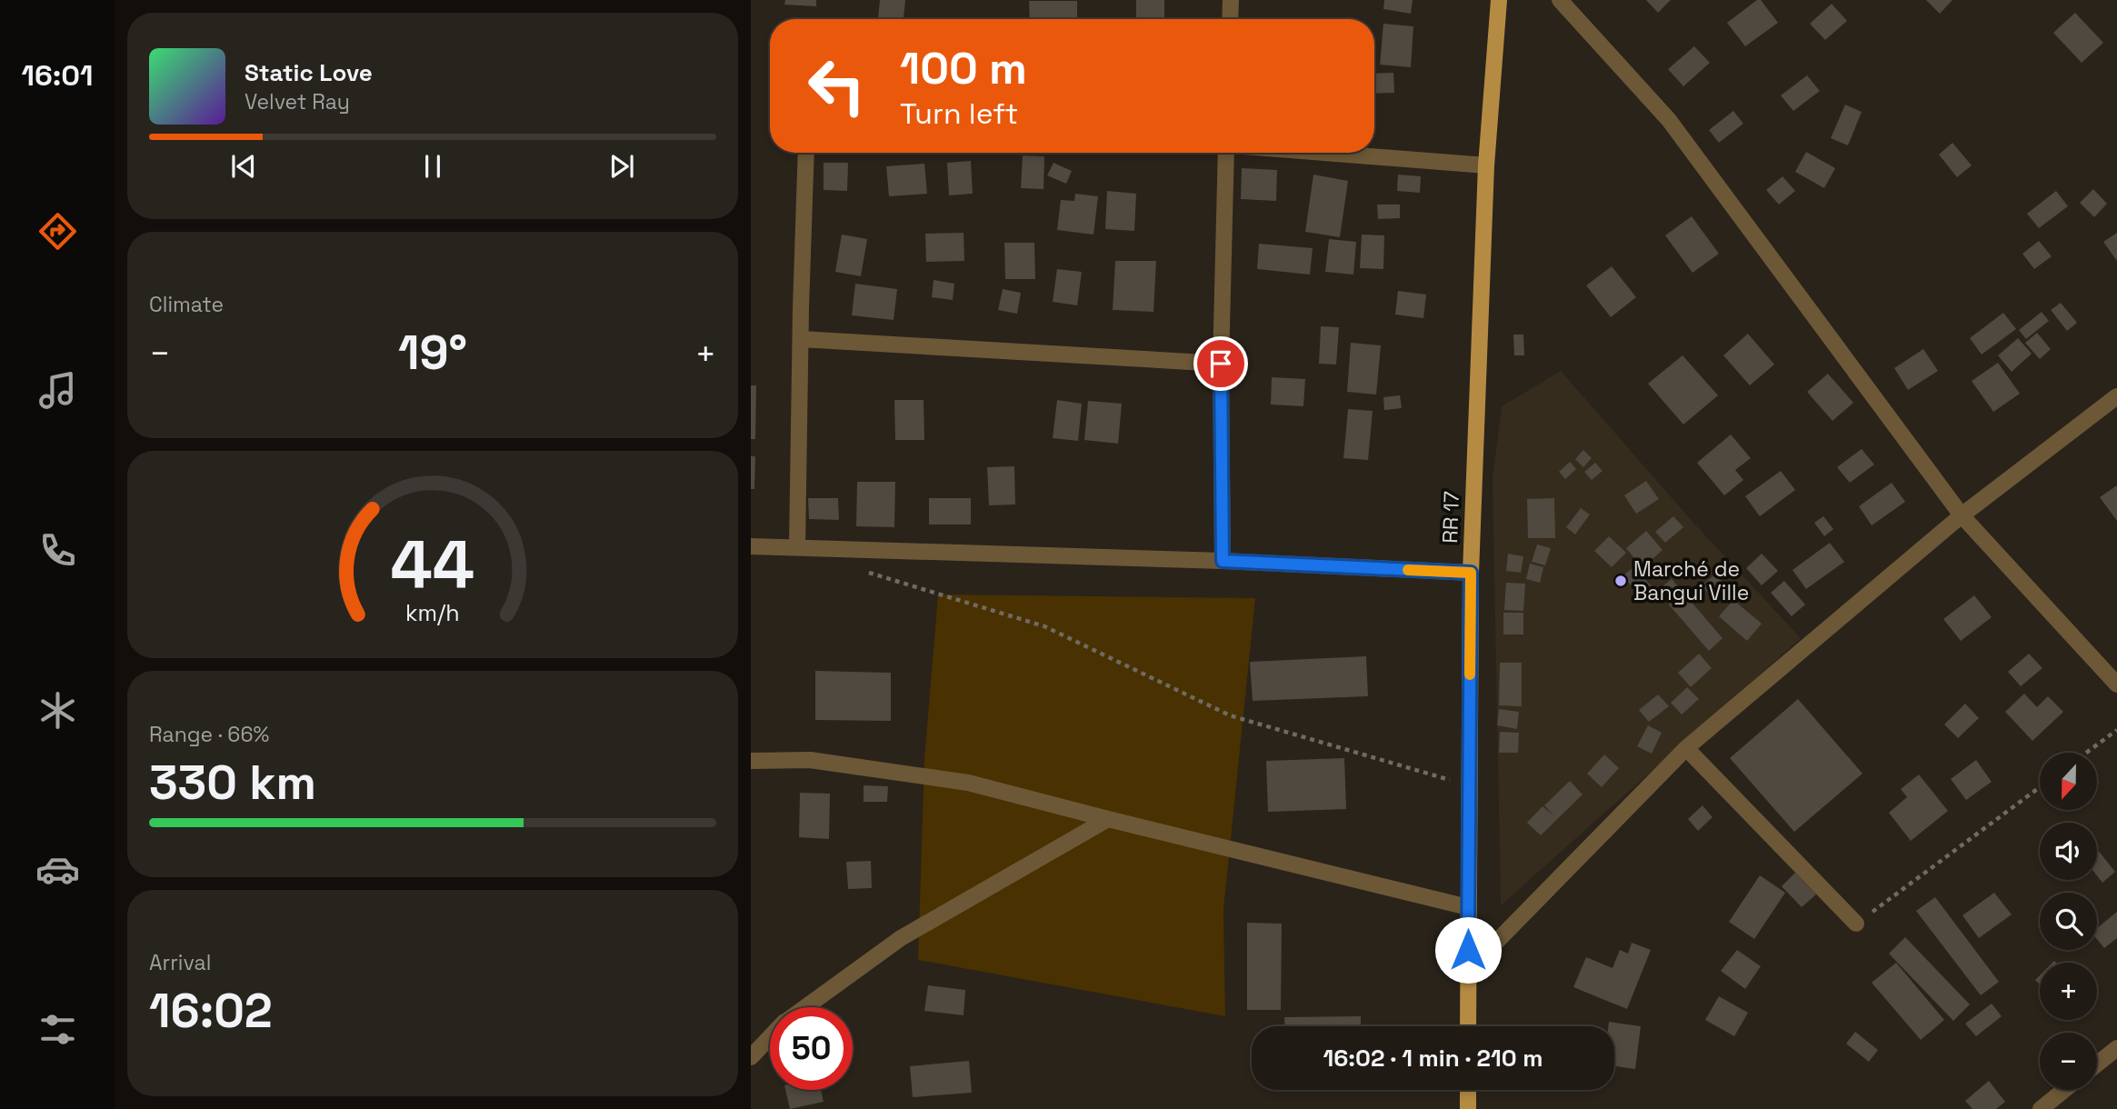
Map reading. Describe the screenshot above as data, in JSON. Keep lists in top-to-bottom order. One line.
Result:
{"streets":{"main road":["RR 17"]},"places":["Marché de Bangui Ville"],"north":"bottom","page":{"tabs":"16:01","turn":["100 m","Turn left"],"song":["Static Love","Velvet Ray"],"tile":["Climate",["Range · 66%","330 km"],["Arrival","16:02"]],"heat":["−","19°","+"],"map_buttons":["+","−"],"limit":"50","trip":"16:02 · 1 min · 210 m","gauge":["44","km/h"]}}
